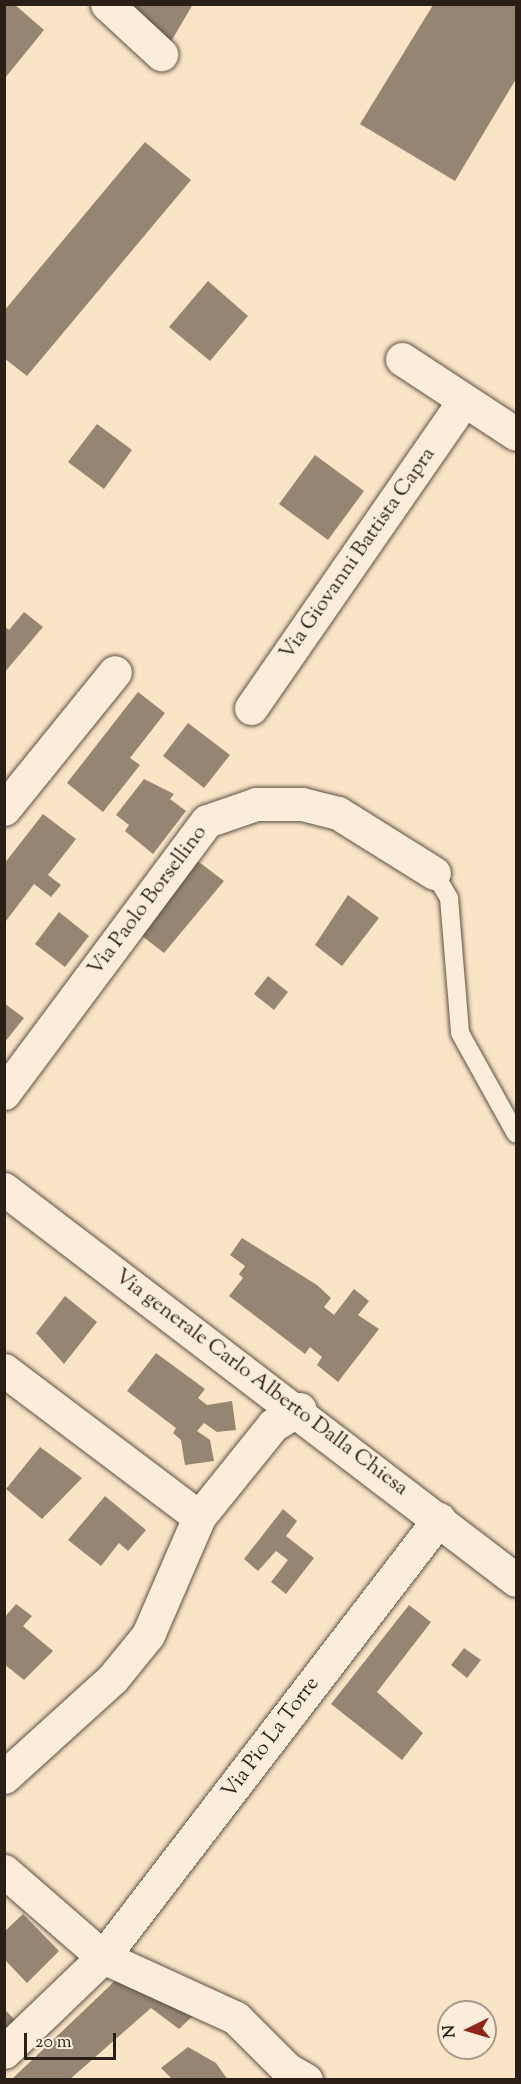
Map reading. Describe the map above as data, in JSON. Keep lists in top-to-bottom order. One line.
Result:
{"streets":{"street":["Via Giovanni Battista Capra","Via Paolo Borsellino","Via generale Carlo Alberto Dalla Chiesa","Via Pio La Torre"]},"crossings":[["Via generale Carlo Alberto Dalla Chiesa","Via Pio La Torre"]],"scale_bar":"20 m","north":"left"}
